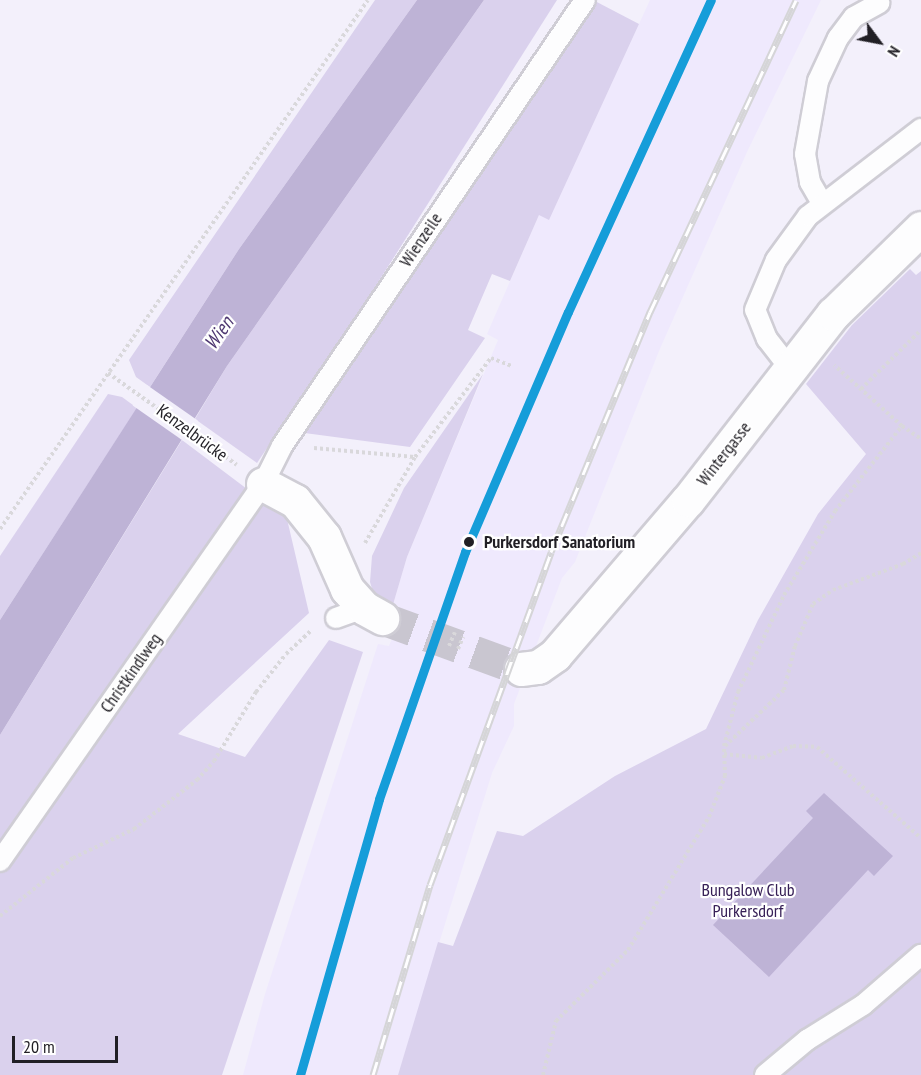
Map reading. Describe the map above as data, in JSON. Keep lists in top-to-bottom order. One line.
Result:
{"streets":{"street":["Wintergasse"],"lane":["Wienzeile","Christkindlweg"],"path":["Kenzelbrücke"]},"crossings":[["Wienzeile","Kenzelbrücke"],["Wienzeile","Christkindlweg"],["Kenzelbrücke","Christkindlweg"]],"water":["Wien"],"parks":["Bungalow Club Purkersdorf"],"places":["Purkersdorf Sanatorium"],"scale_bar":"20 m","north":"bottom right"}
